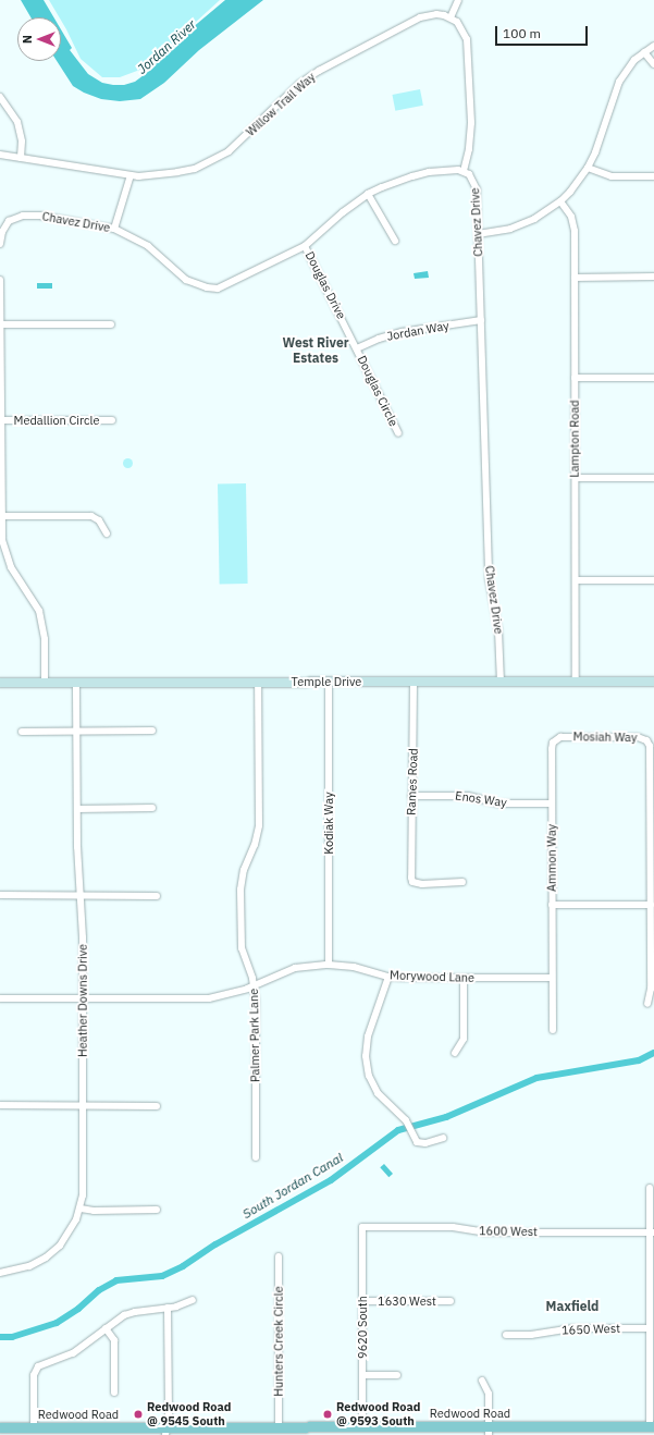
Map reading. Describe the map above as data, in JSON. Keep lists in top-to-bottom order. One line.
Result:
{"streets":{"main road":["Redwood Road"],"street":["Willow Trail Way","Chavez Drive","Douglas Drive","Jordan Way","Douglas Circle","Medallion Circle","Lampton Road","Temple Drive","Mosiah Way","Rames Road","Enos Way","Kodiak Way","Ammon Way","Morywood Lane","Heather Downs Drive","Palmer Park Lane","1600 West","1630 West","9620 South","1650 West","Hunters Creek Circle"]},"crossings":[["Chavez Drive","Douglas Drive"],["Chavez Drive","Jordan Way"],["Chavez Drive","Temple Drive"],["Douglas Drive","Jordan Way"],["Douglas Drive","Douglas Circle"],["Jordan Way","Douglas Circle"],["Lampton Road","Temple Drive"],["Temple Drive","Rames Road"],["Temple Drive","Kodiak Way"],["Temple Drive","Heather Downs Drive"],["Temple Drive","Palmer Park Lane"],["Mosiah Way","Ammon Way"],["Rames Road","Enos Way"],["Enos Way","Ammon Way"],["Kodiak Way","Morywood Lane"],["Ammon Way","Morywood Lane"],["Morywood Lane","Heather Downs Drive"],["Morywood Lane","Palmer Park Lane"],["1600 West","9620 South"],["1630 West","9620 South"],["9620 South","Redwood Road"],["Hunters Creek Circle","Redwood Road"]],"districts":["West River Estates","Maxfield"],"water":["Jordan River","South Jordan Canal"],"places":["Redwood Road @ 9545 South","Redwood Road @ 9593 South"],"scale_bar":"100 m","north":"left"}
